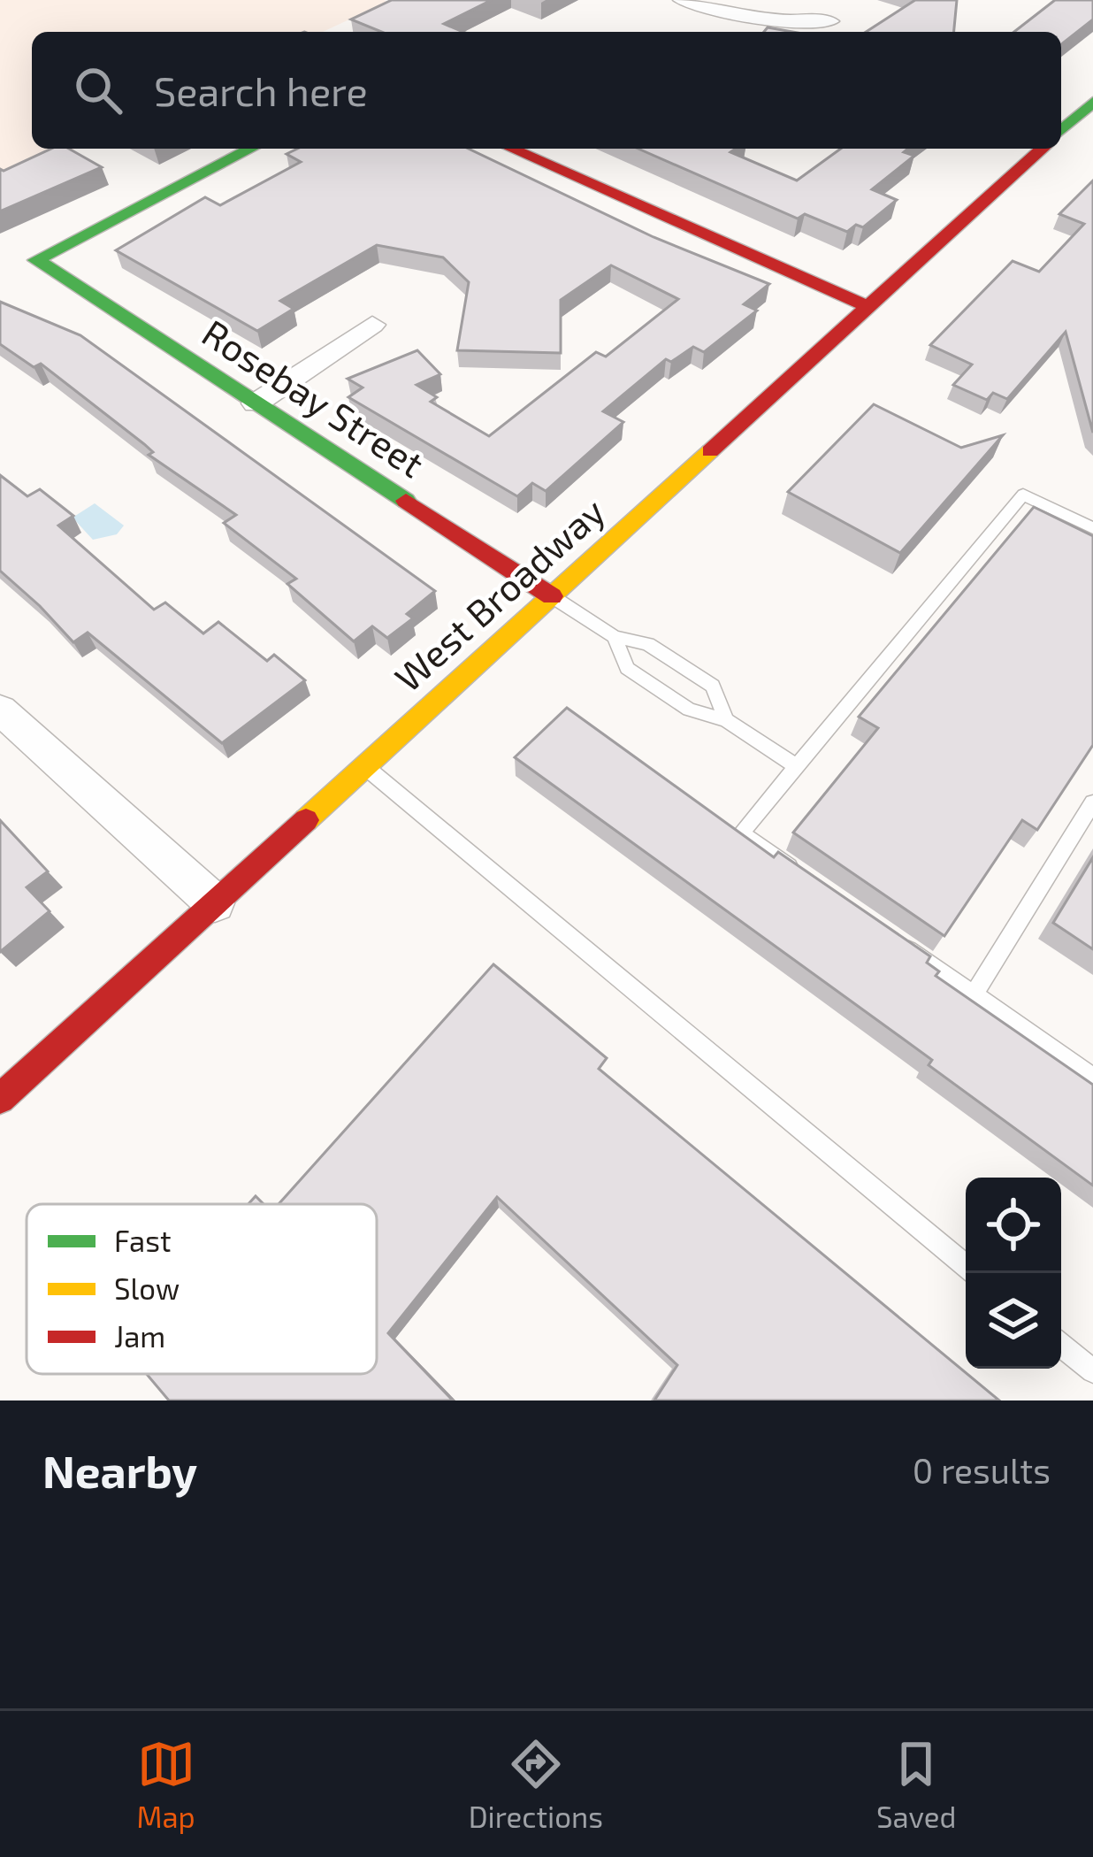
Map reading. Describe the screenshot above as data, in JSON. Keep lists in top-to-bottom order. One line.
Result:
{"streets":{"main road":["Rosebay Street","West Broadway"]},"crossings":[["Rosebay Street","West Broadway"]],"legend":["Fast","Slow","Jam"],"page":{"search":"Search here","heading":["Nearby","0 results"],"nav":["Map","Directions","Saved"]}}
